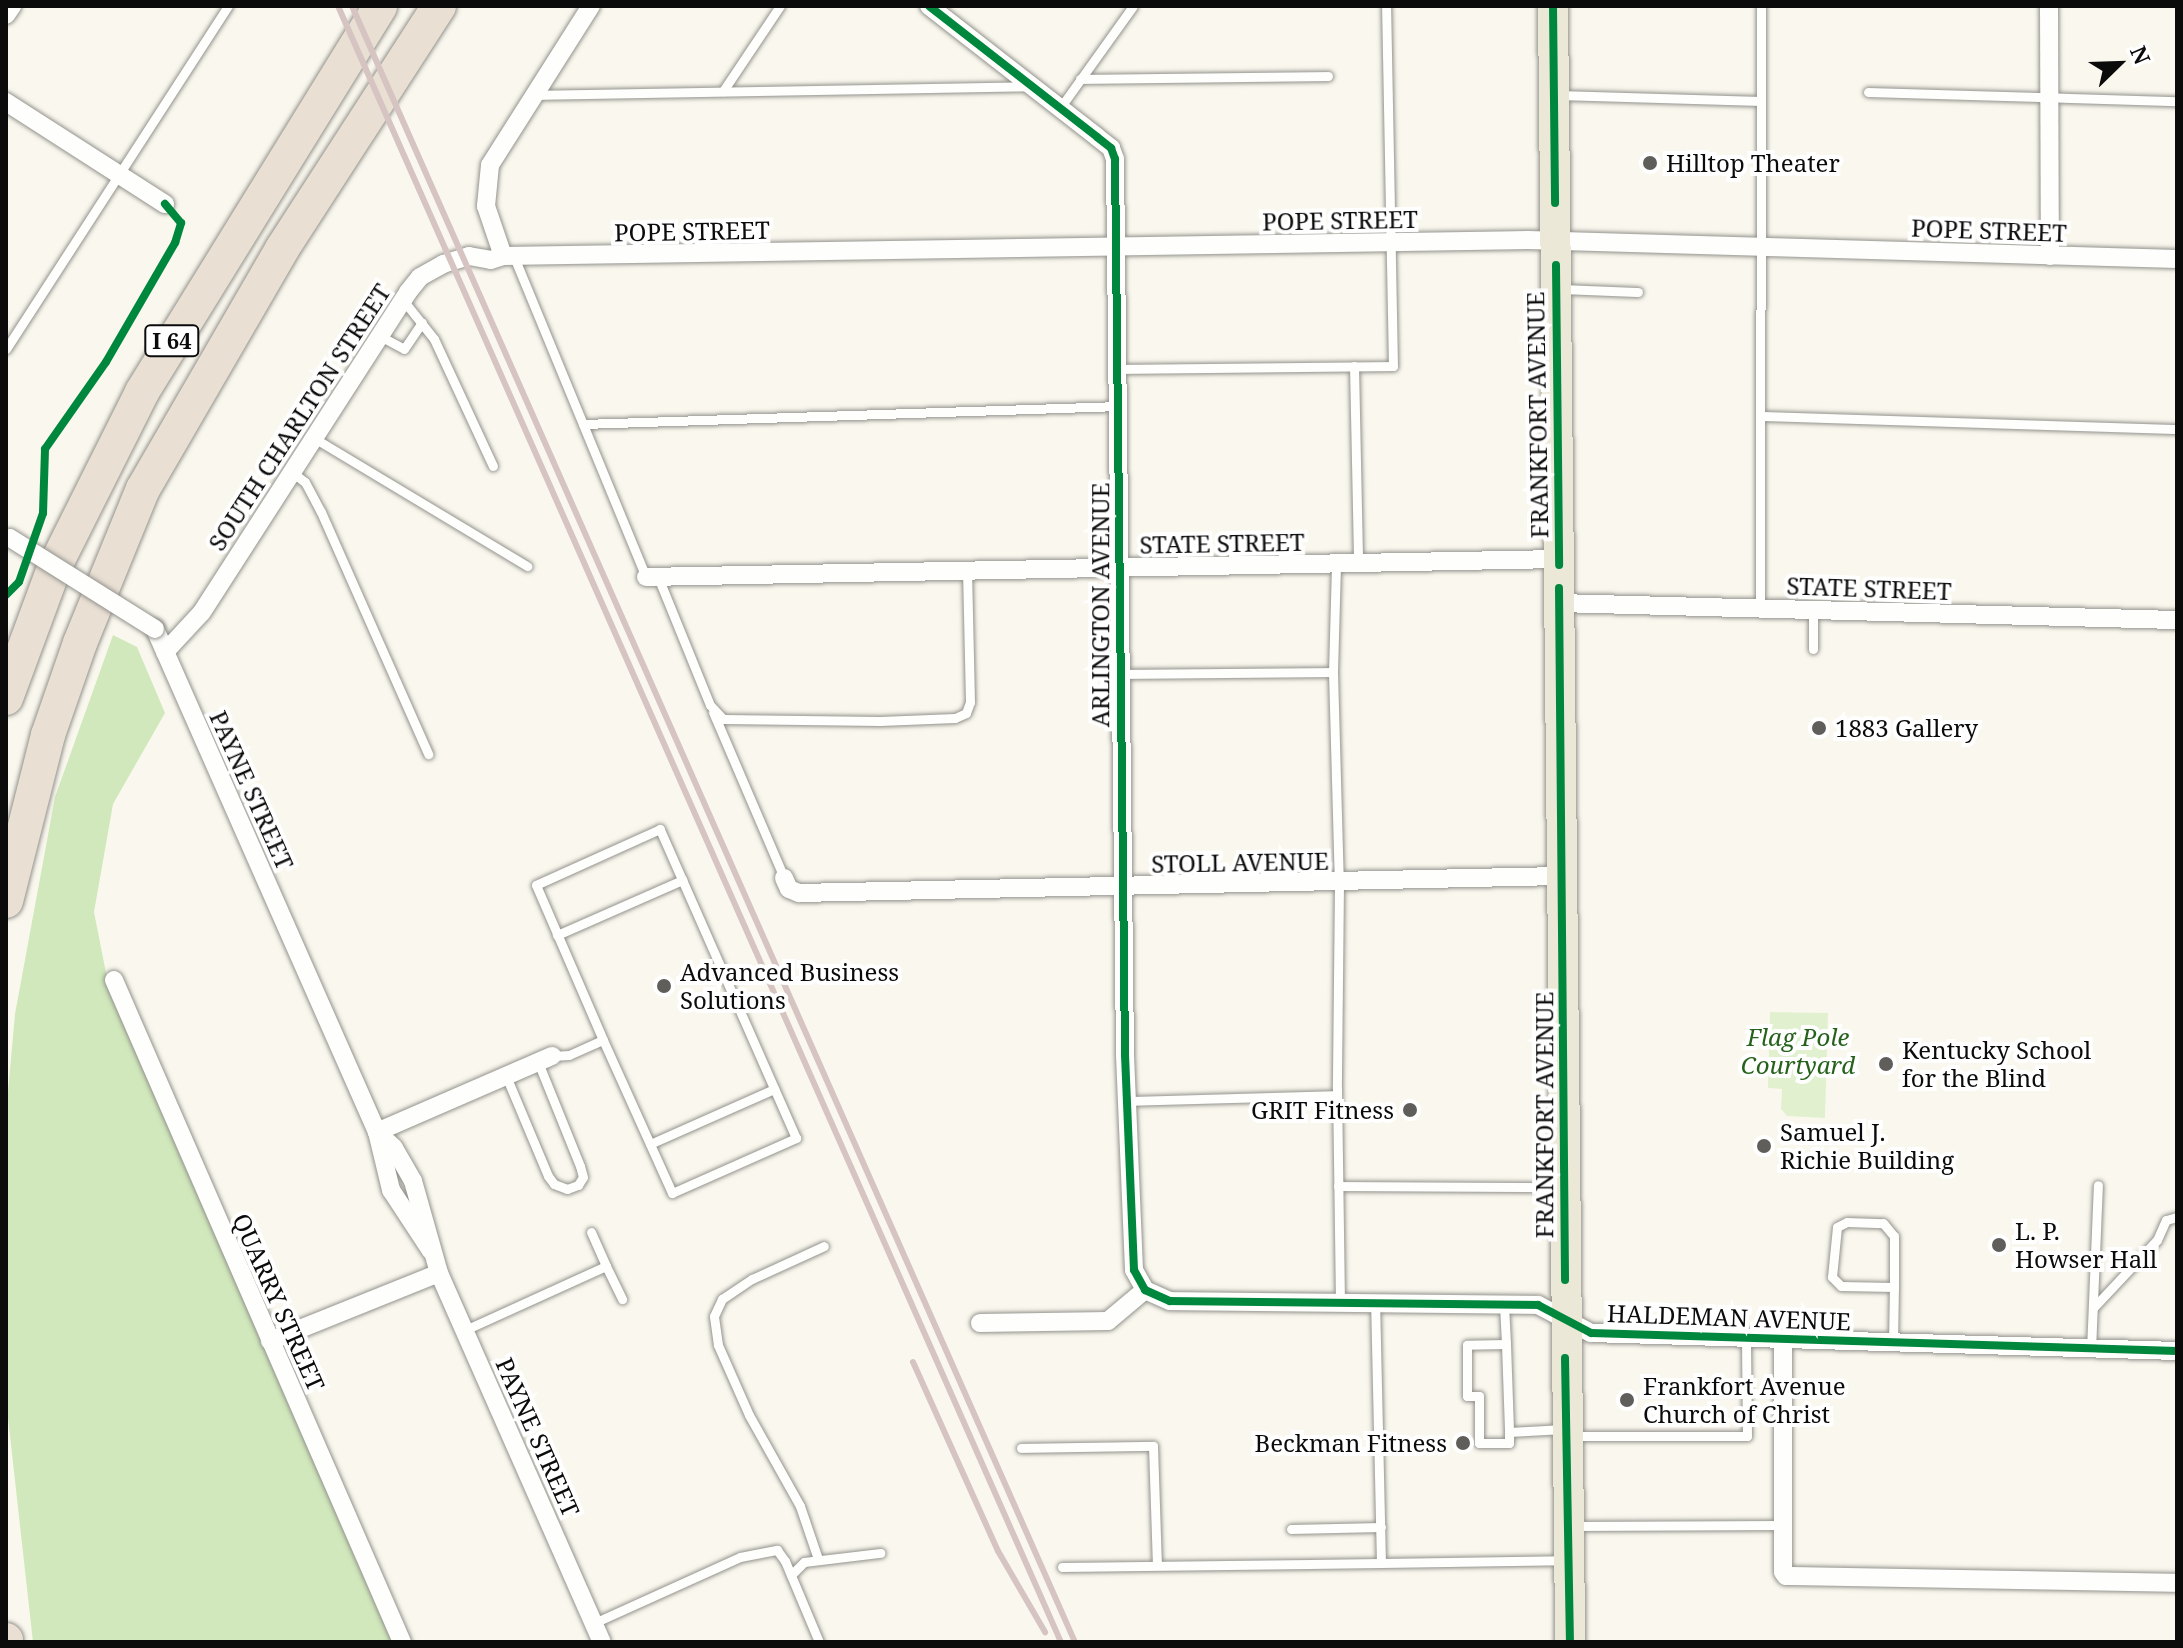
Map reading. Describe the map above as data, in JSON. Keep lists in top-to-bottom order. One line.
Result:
{"streets":{"highway":["I 64"],"main road":["FRANKFORT AVENUE"],"street":["POPE STREET","SOUTH CHARLTON STREET","STATE STREET","ARLINGTON AVENUE","PAYNE STREET","STOLL AVENUE","QUARRY STREET","HALDEMAN AVENUE"]},"crossings":[["POPE STREET","FRANKFORT AVENUE"],["POPE STREET","SOUTH CHARLTON STREET"],["POPE STREET","ARLINGTON AVENUE"],["FRANKFORT AVENUE","STATE STREET"],["FRANKFORT AVENUE","STOLL AVENUE"],["FRANKFORT AVENUE","HALDEMAN AVENUE"],["SOUTH CHARLTON STREET","PAYNE STREET"],["STATE STREET","ARLINGTON AVENUE"],["ARLINGTON AVENUE","STOLL AVENUE"],["ARLINGTON AVENUE","HALDEMAN AVENUE"]],"parks":["Flag Pole Courtyard"],"places":["Hilltop Theater","1883 Gallery","Advanced Business Solutions","Kentucky School for the Blind","GRIT Fitness","Samuel J. Richie Building","L. P. Howser Hall","Frankfort Avenue Church of Christ","Beckman Fitness"],"north":"top right"}
